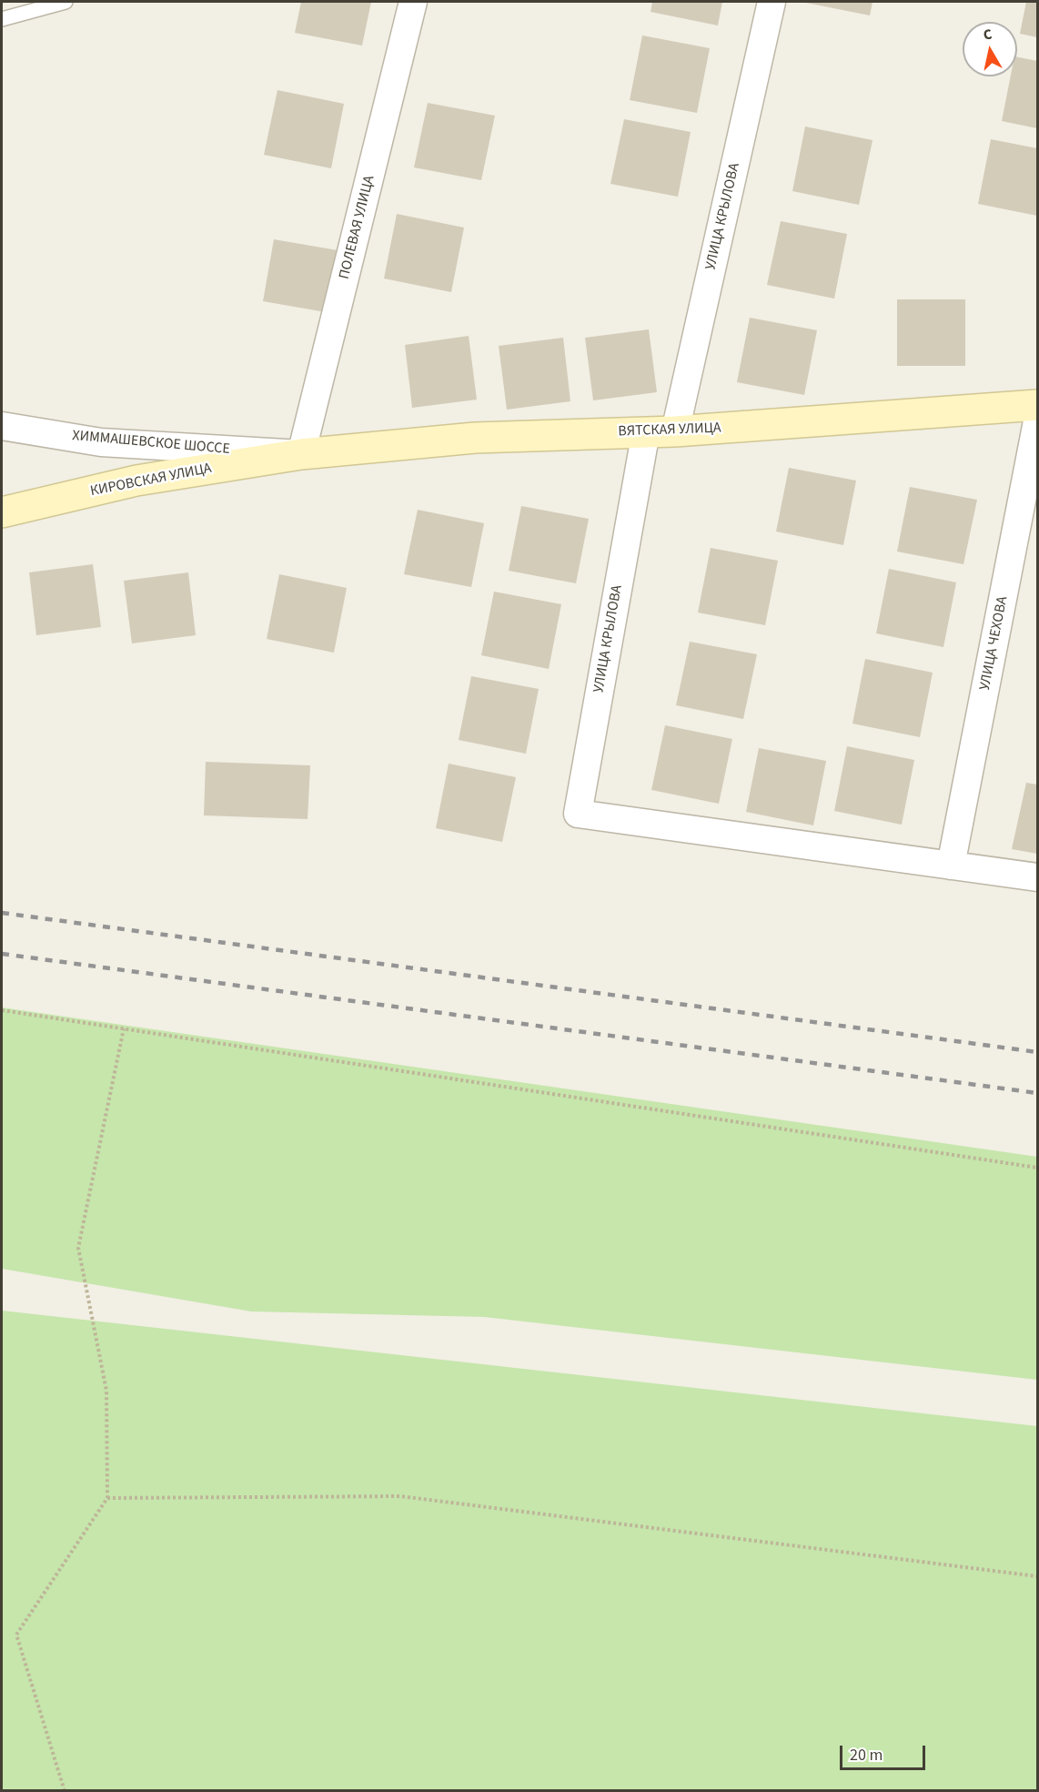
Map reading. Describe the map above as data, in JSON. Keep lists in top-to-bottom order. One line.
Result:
{"streets":{"main road":["ВЯТСКАЯ УЛИЦА","КИРОВСКАЯ УЛИЦА"],"street":["УЛИЦА КРЫЛОВА","ПОЛЕВАЯ УЛИЦА","ХИММАШЕВСКОЕ ШОССЕ","УЛИЦА ЧЕХОВА"]},"crossings":[["УЛИЦА КРЫЛОВА","ВЯТСКАЯ УЛИЦА"],["УЛИЦА КРЫЛОВА","УЛИЦА ЧЕХОВА"],["ПОЛЕВАЯ УЛИЦА","ВЯТСКАЯ УЛИЦА"],["ПОЛЕВАЯ УЛИЦА","ХИММАШЕВСКОЕ ШОССЕ"],["ПОЛЕВАЯ УЛИЦА","КИРОВСКАЯ УЛИЦА"],["ВЯТСКАЯ УЛИЦА","ХИММАШЕВСКОЕ ШОССЕ"],["ВЯТСКАЯ УЛИЦА","КИРОВСКАЯ УЛИЦА"],["ХИММАШЕВСКОЕ ШОССЕ","КИРОВСКАЯ УЛИЦА"]],"scale_bar":"20 m","north":"top"}
